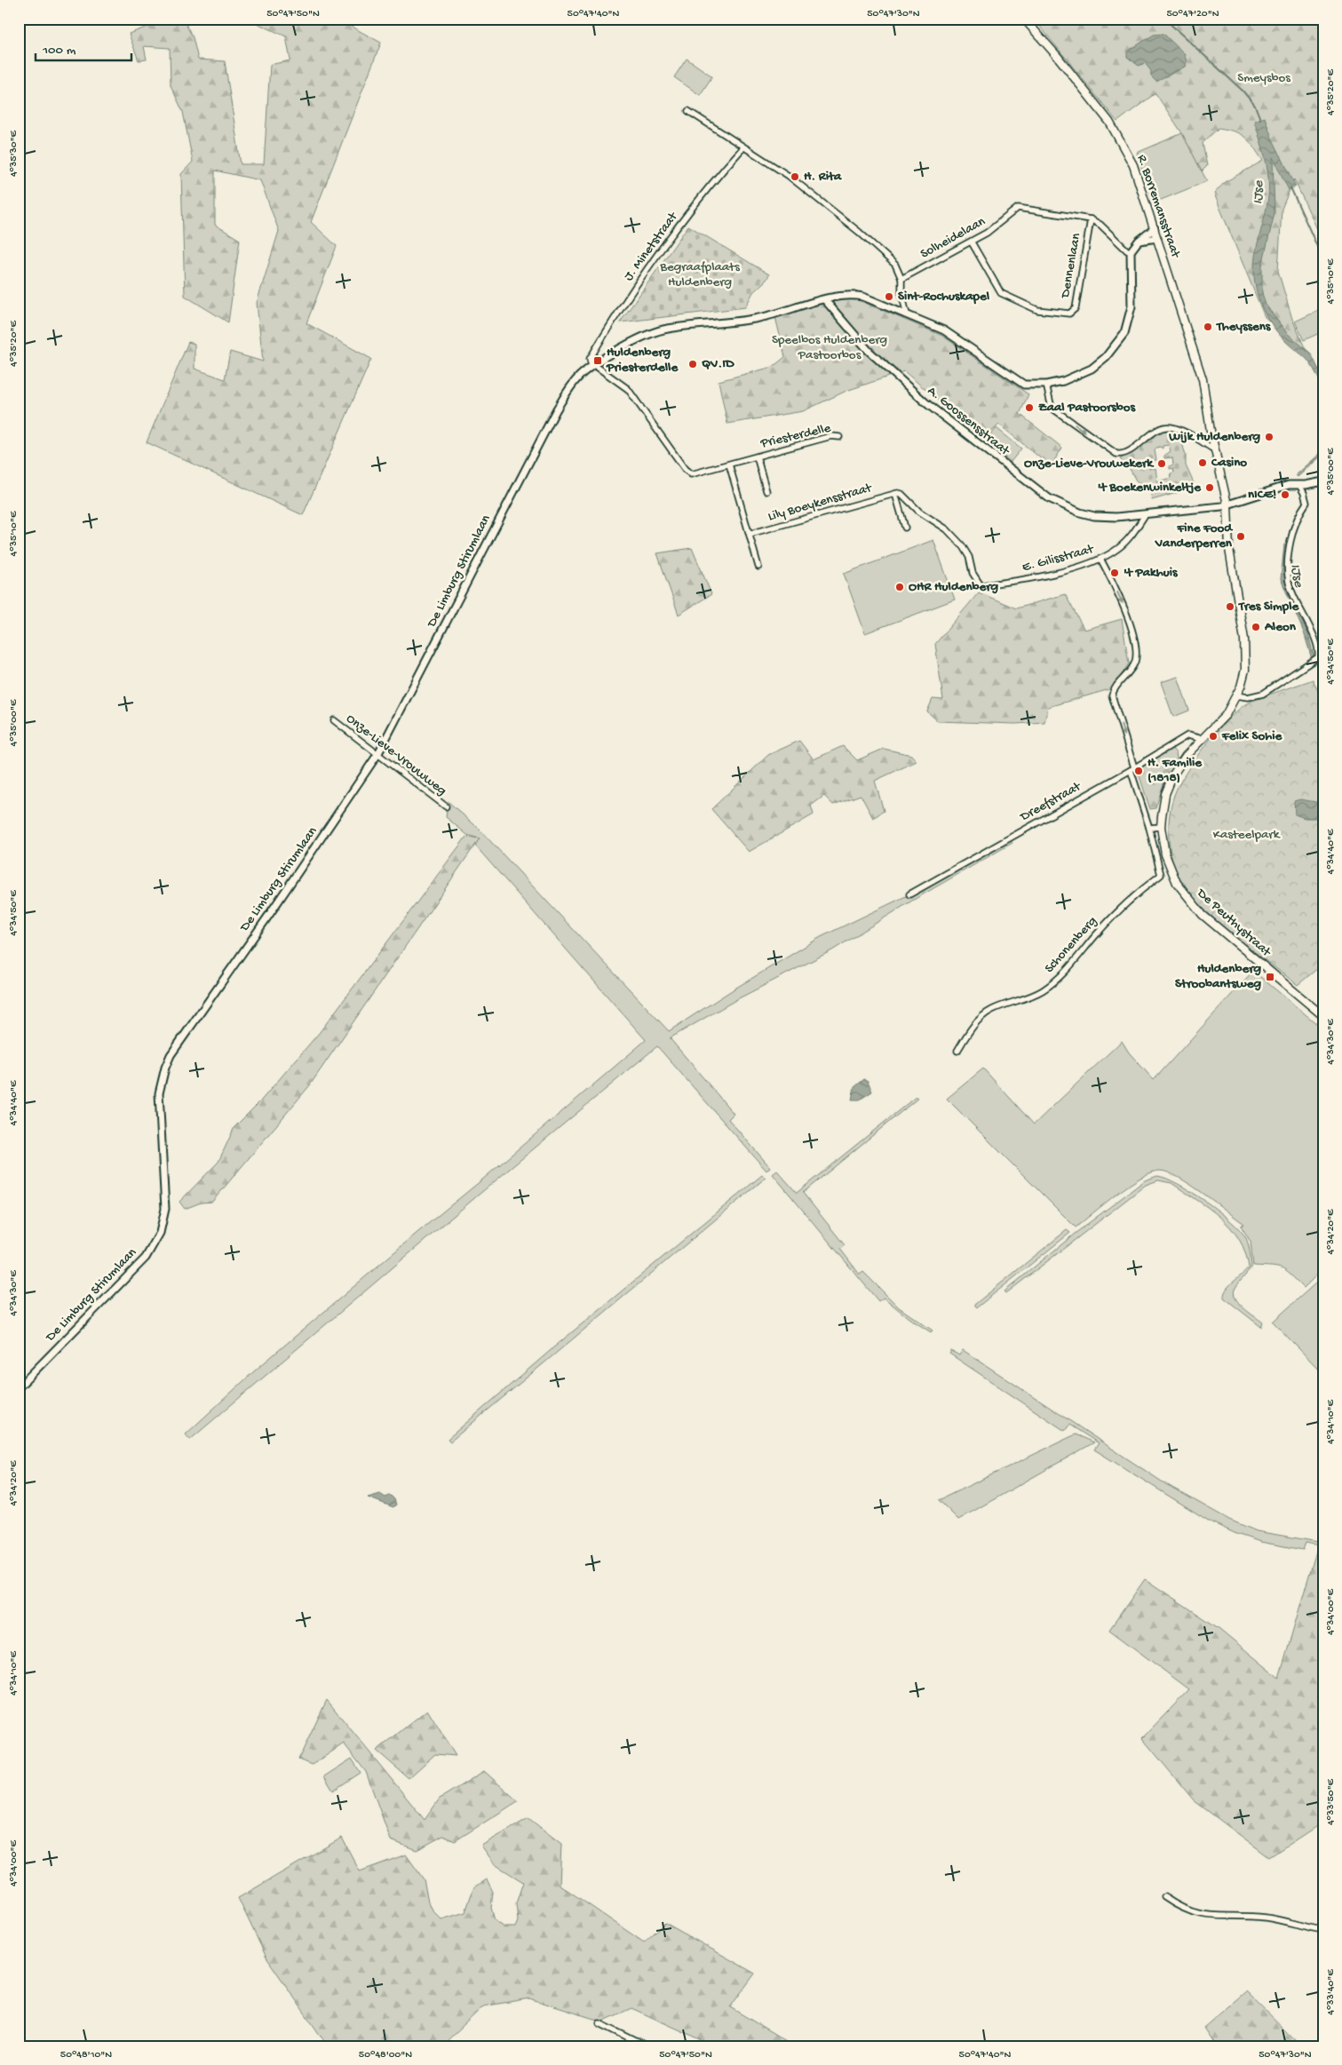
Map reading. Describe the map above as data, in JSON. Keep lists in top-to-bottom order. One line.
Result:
{"streets":{"main road":["R. Borremansstraat","De Peuthystraat"],"street":["Solheidelaan","J. Minetstraat","Dennenlaan","A. Goossensstraat","Priesterdelle","Lily Boeykensstraat","E. Gilisstraat","De Limburg Stirumlaan","Onze-Lieve-Vrouwweg","Dreefstraat","Schonenberg"]},"crossings":[["R. Borremansstraat","A. Goossensstraat"],["R. Borremansstraat","De Peuthystraat"],["Solheidelaan","Dennenlaan"],["Solheidelaan","De Limburg Stirumlaan"],["J. Minetstraat","Priesterdelle"],["J. Minetstraat","De Limburg Stirumlaan"],["A. Goossensstraat","E. Gilisstraat"],["A. Goossensstraat","De Limburg Stirumlaan"],["A. Goossensstraat","De Peuthystraat"],["Priesterdelle","De Limburg Stirumlaan"],["Lily Boeykensstraat","E. Gilisstraat"],["De Limburg Stirumlaan","Onze-Lieve-Vrouwweg"],["Dreefstraat","De Peuthystraat"]],"water":["IJse"],"parks":["Smeysbos","Begraafplaats Huldenberg","Speelbos Huldenberg Pastoorbos","Kasteelpark"],"places":{"other":["H. Rita","Sint-Rochuskapel","Theyssens","QV.ID","Zaal Pastoorsbos","Wijk Huldenberg","Casino","Onze-Lieve-Vrouwekerk","'t Boekenwinkeltje","nICE!","Fine Food Vanderperren","'t Pakhuis","OHR Huldenberg","Tres Simple","Aleon","Felix Sohie","H. Familie (1818)"],"transit":["Huldenberg Priesterdelle","Huldenberg Stroobantsweg"]},"scale_bar":"100 m","coordinates":["50°47'50\"N","50°47'40\"N","50°47'30\"N","50°47'20\"N","4°35'20\"E","4°35'30\"E","4°35'10\"E","4°35'00\"E","4°34'50\"E","4°34'40\"E","4°34'30\"E","4°34'20\"E","4°34'10\"E","4°34'00\"E","4°33'50\"E","4°33'40\"E","50°48'10\"N","50°48'00\"N"]}
